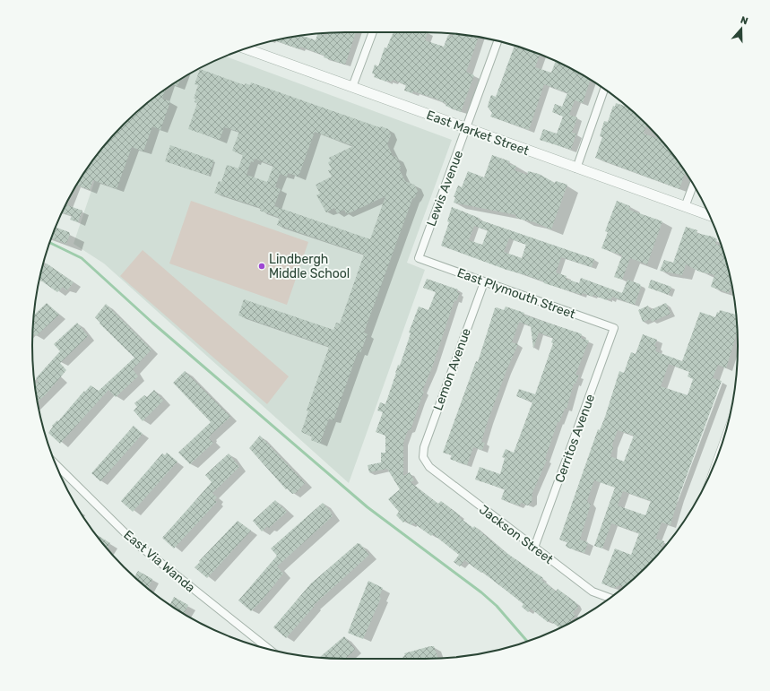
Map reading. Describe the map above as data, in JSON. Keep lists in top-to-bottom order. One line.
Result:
{"streets":{"street":["East Market Street","Lewis Avenue","East Plymouth Street","Lemon Avenue","Cerritos Avenue","Jackson Street","East Via Wanda"]},"crossings":[["East Market Street","Lewis Avenue"],["Lewis Avenue","East Plymouth Street"],["East Plymouth Street","Lemon Avenue"],["East Plymouth Street","Cerritos Avenue"],["Lemon Avenue","Jackson Street"],["Cerritos Avenue","Jackson Street"]],"places":["Lindbergh Middle School"],"north":"top"}
